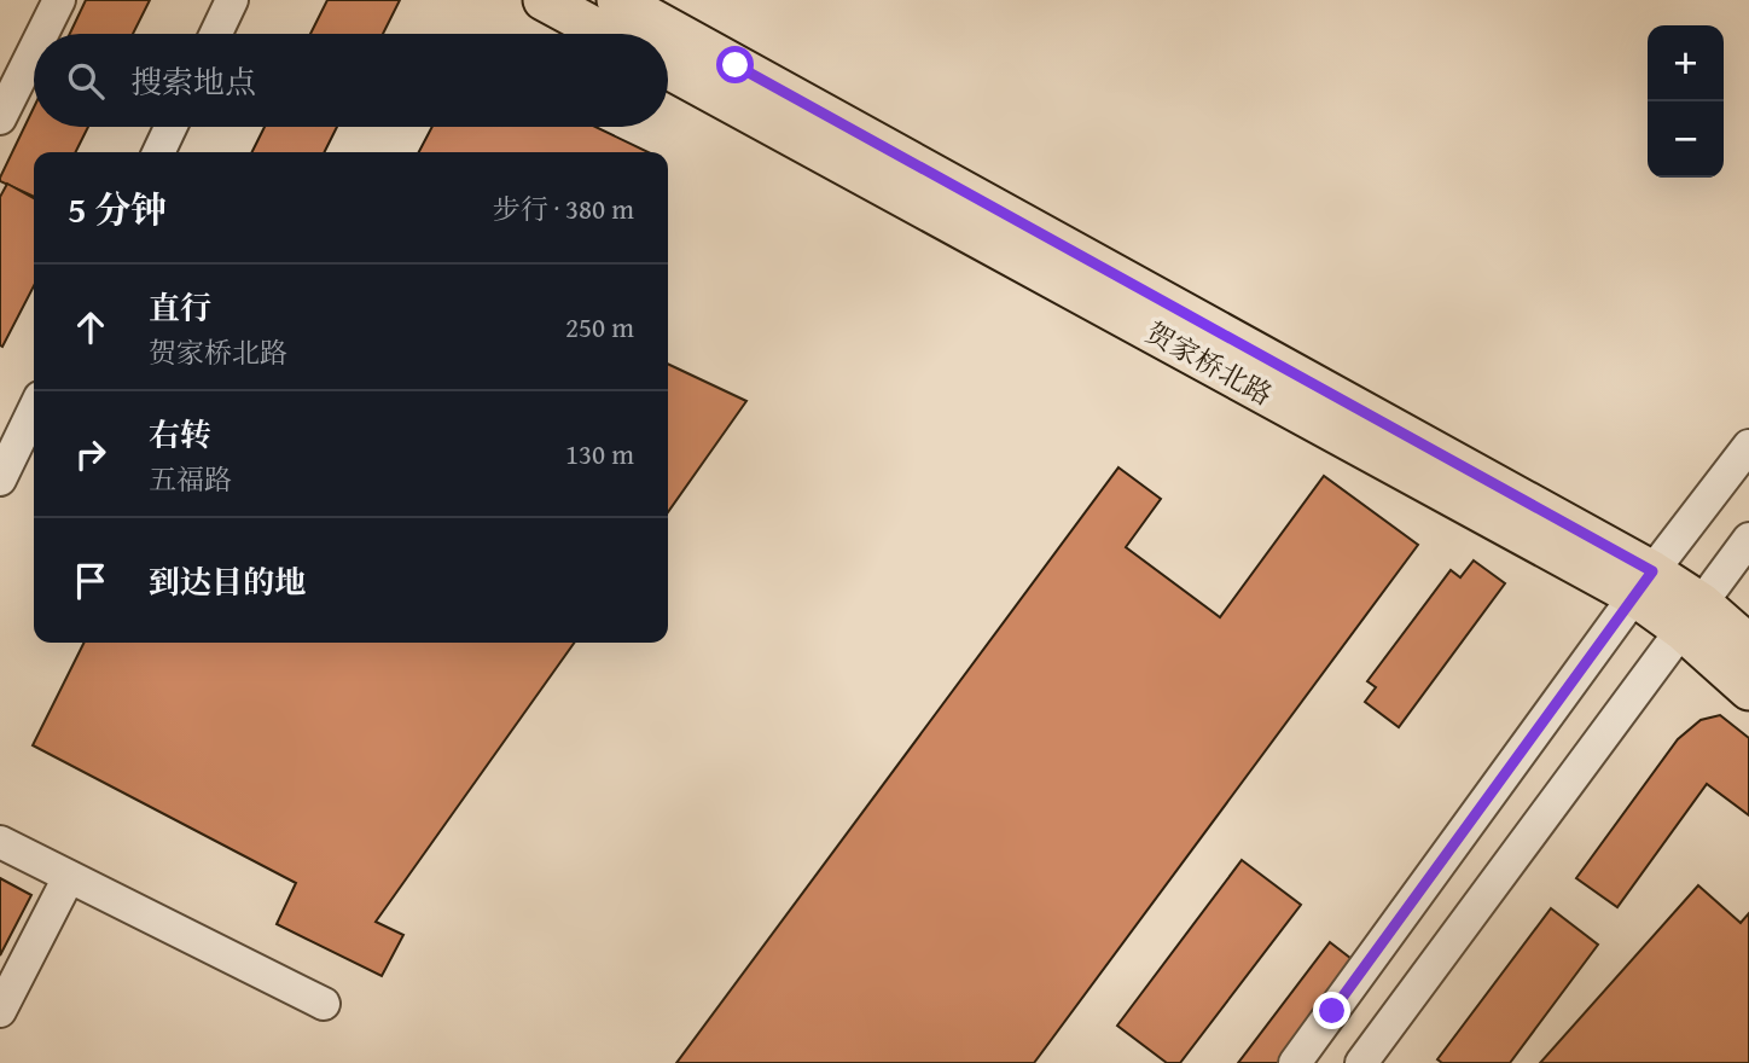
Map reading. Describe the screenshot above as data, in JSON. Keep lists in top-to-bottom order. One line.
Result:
{"streets":{"main road":["贺家桥北路"]},"page":{"map_buttons":["+","−"],"search":"搜索地点","heading":["5 分钟","步行 · 380 m"],"list":[["直行","贺家桥北路","250 m"],["右转","五福路","130 m"],"到达目的地"]}}
